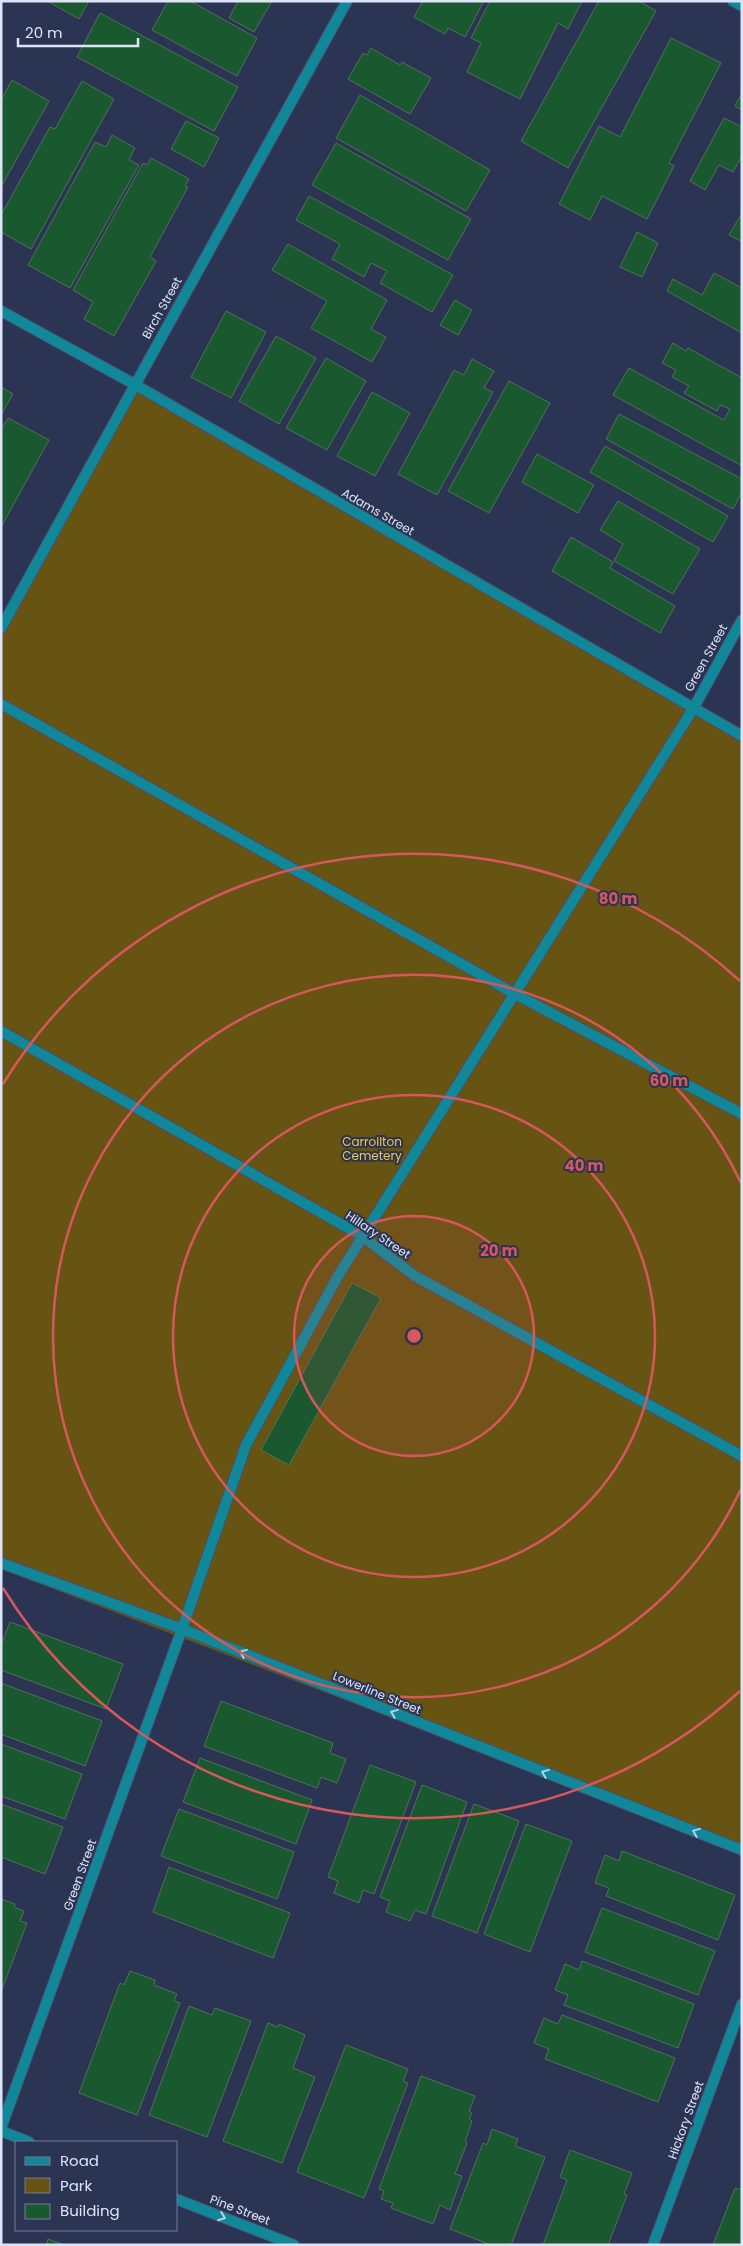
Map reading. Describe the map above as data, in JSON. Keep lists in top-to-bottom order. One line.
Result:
{"streets":{"street":["Birch Street","Adams Street","Green Street","Hillary Street","Lowerline Street","Hickory Street","Pine Street"]},"crossings":[["Birch Street","Adams Street"],["Adams Street","Green Street"],["Green Street","Hillary Street"],["Green Street","Lowerline Street"]],"one_way":["Lowerline Street","Pine Street"],"parks":["Carrollton Cemetery"],"legend":["Road","Park","Building"],"scale_bar":"20 m","rings":["80 m","60 m","40 m","20 m"]}
